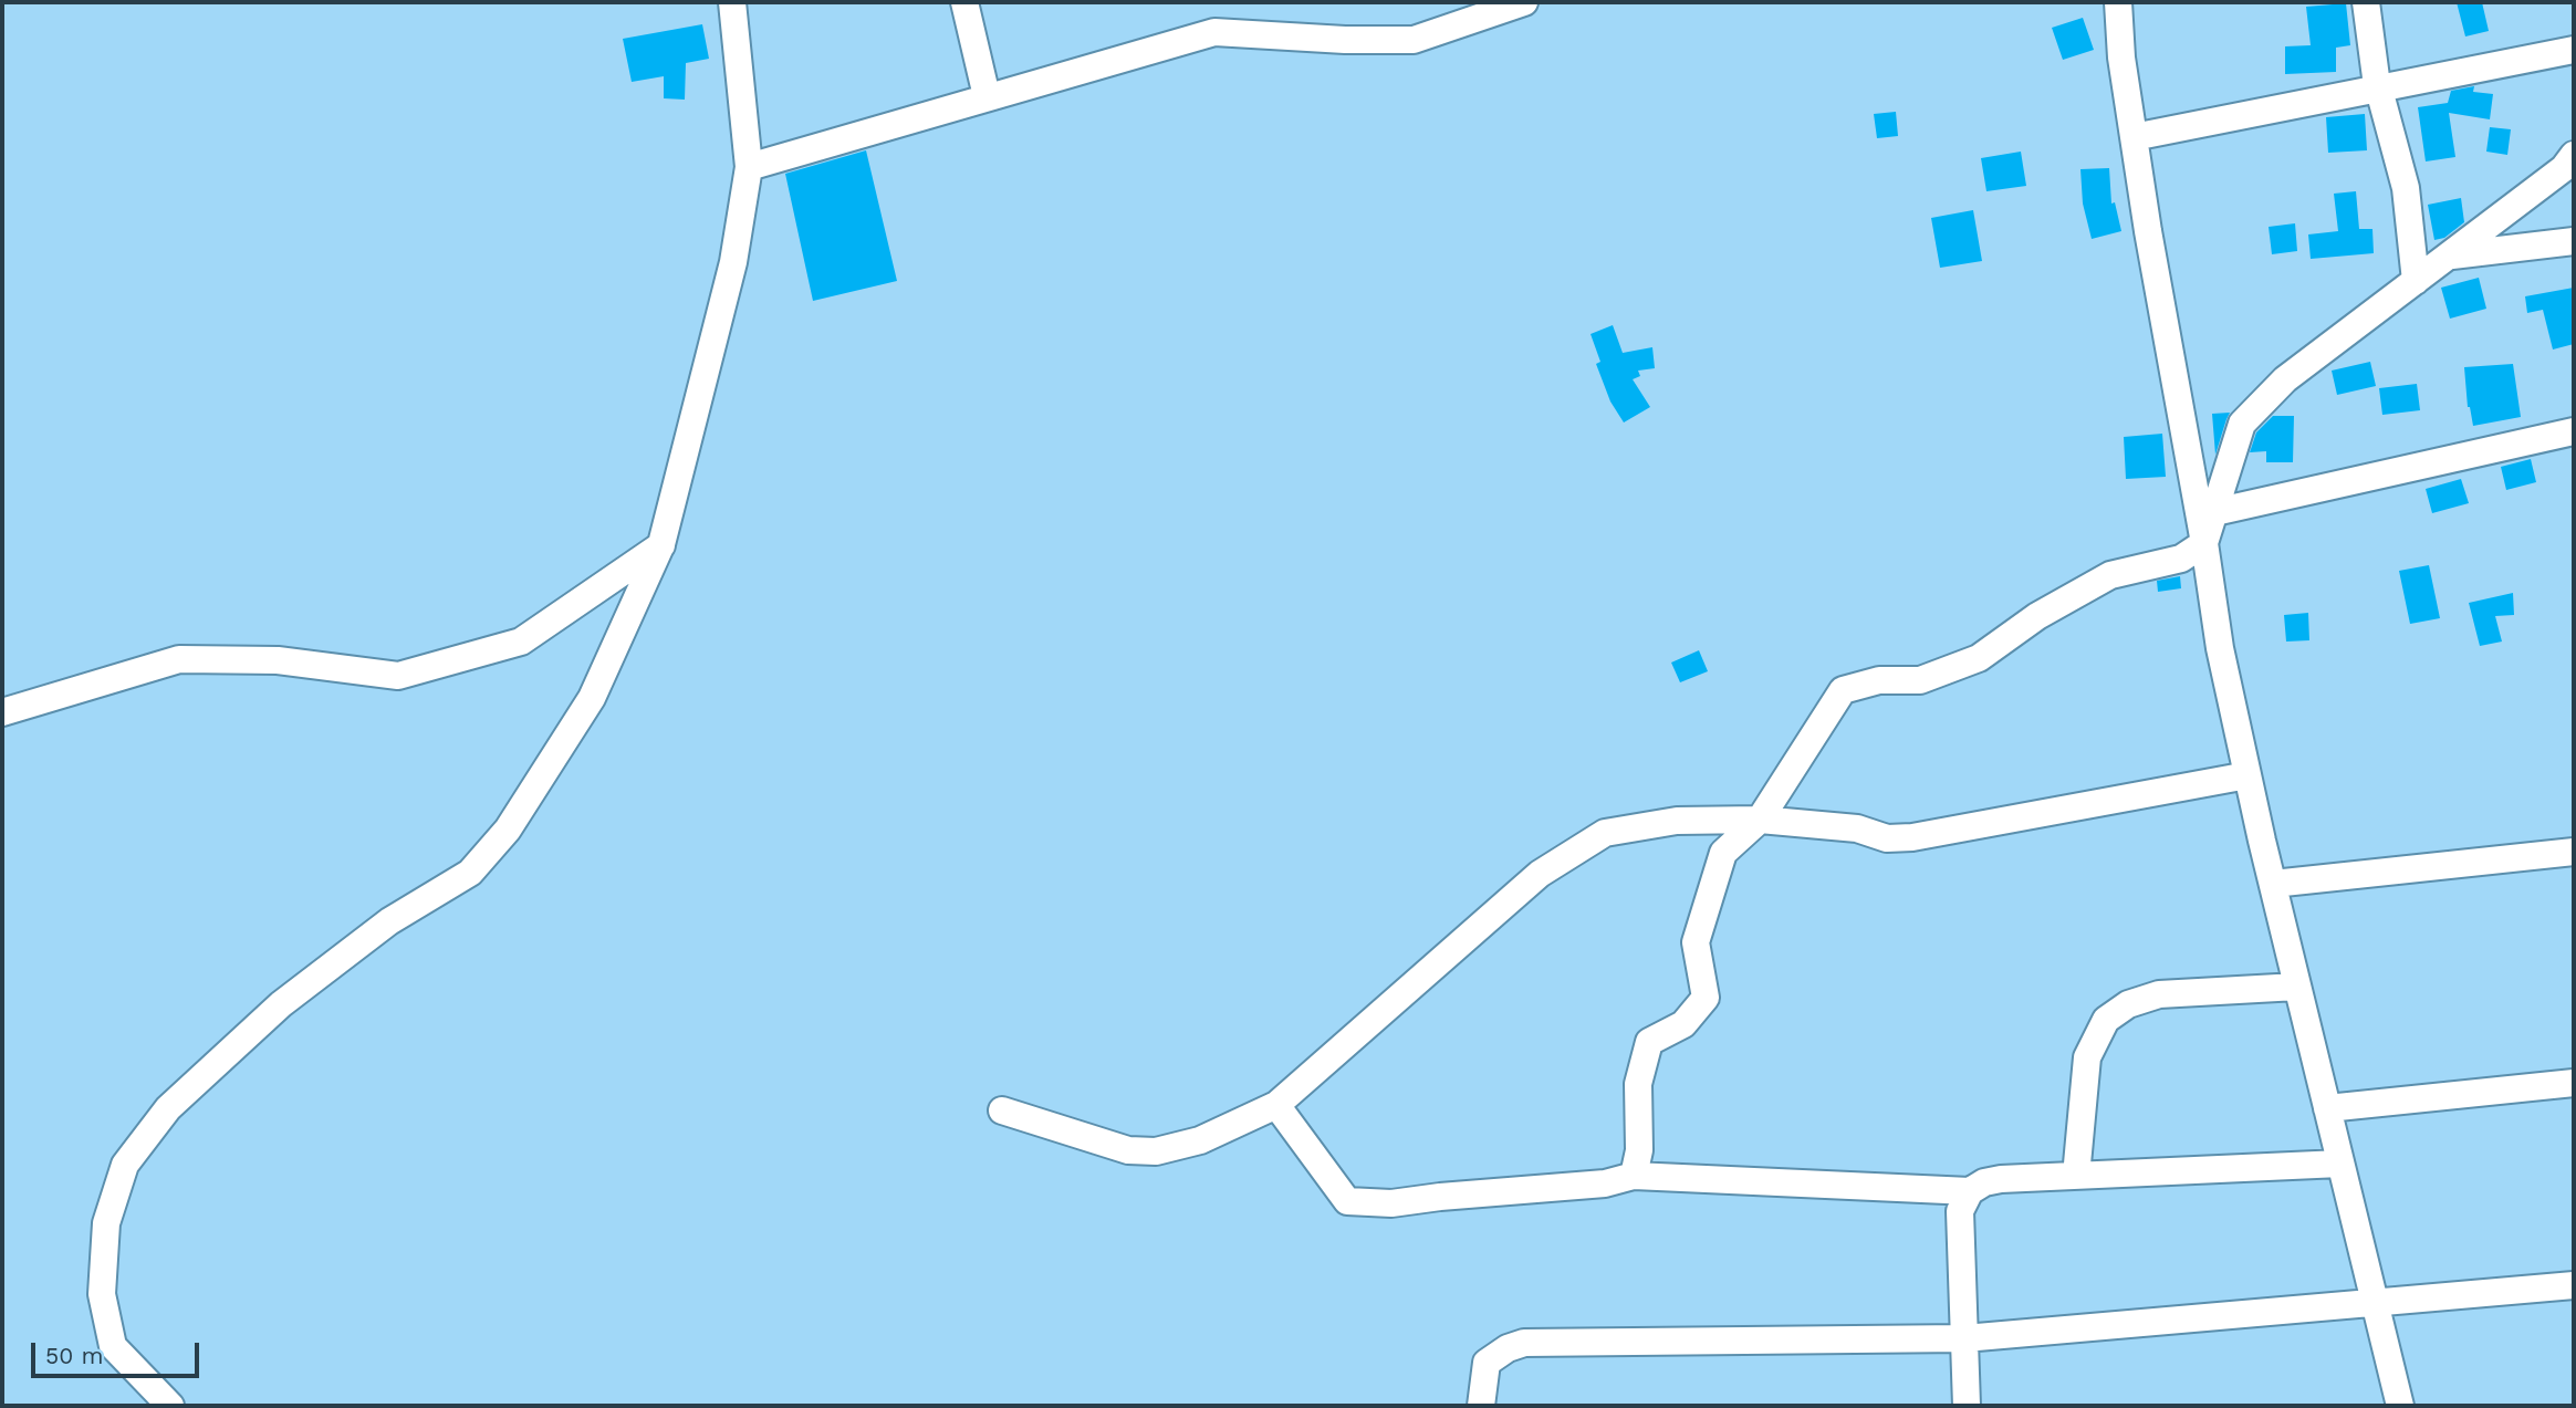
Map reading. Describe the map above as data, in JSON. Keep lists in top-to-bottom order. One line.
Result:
{"scale_bar":"50 m"}
